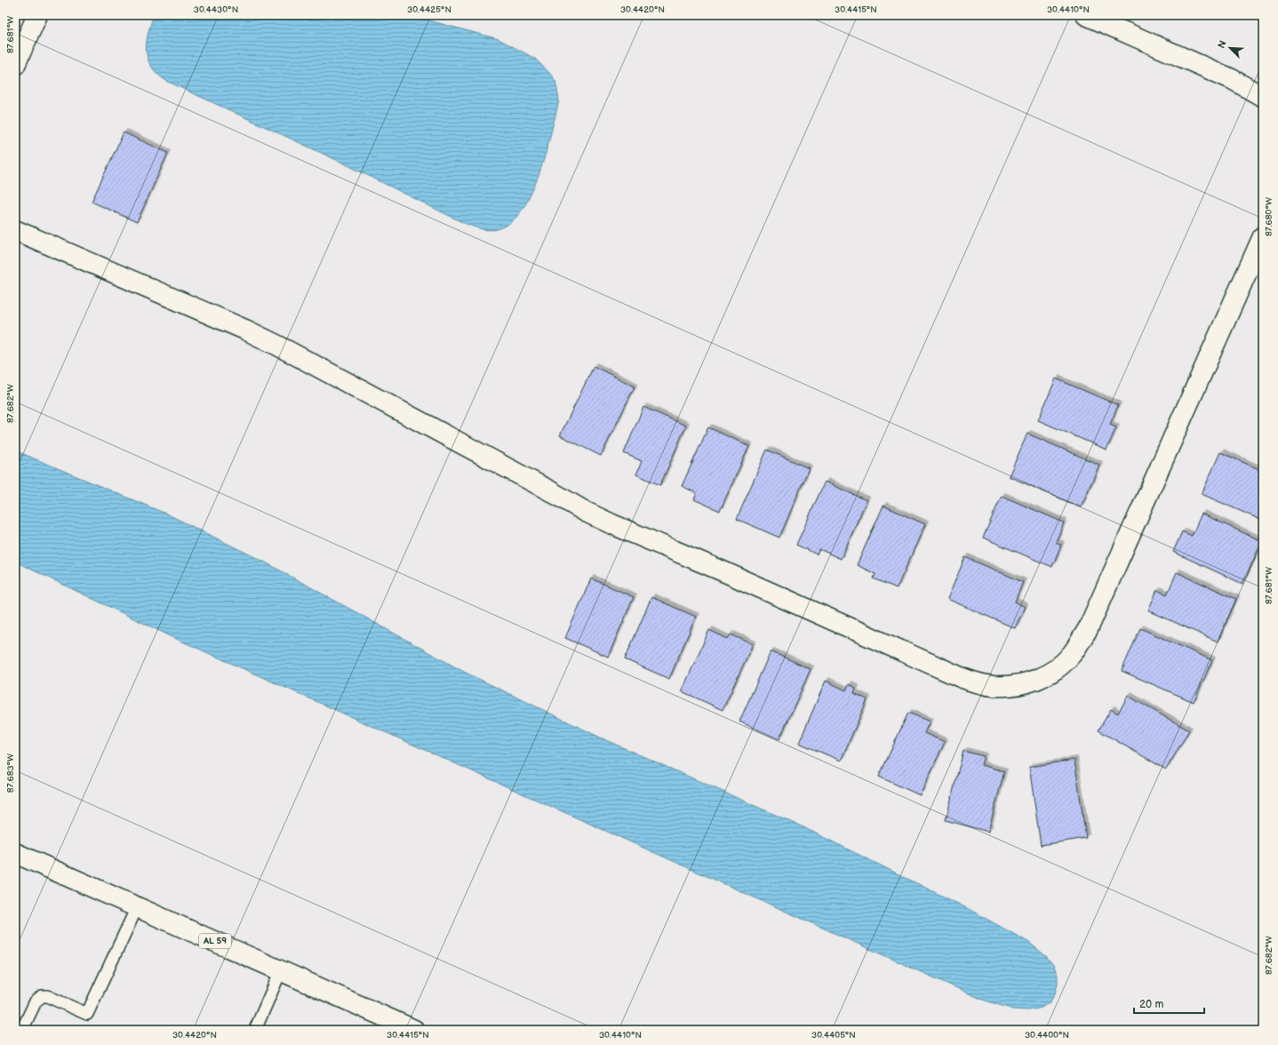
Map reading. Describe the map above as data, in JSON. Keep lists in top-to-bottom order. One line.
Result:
{"streets":{"street":["AL 59"]},"scale_bar":"20 m","north":"top left","coordinates":["30.4430°N","30.4425°N","30.4420°N","30.4415°N","30.4410°N","87.681°W","87.680°W","87.682°W","87.683°W","30.4405°N","30.4400°N"]}
